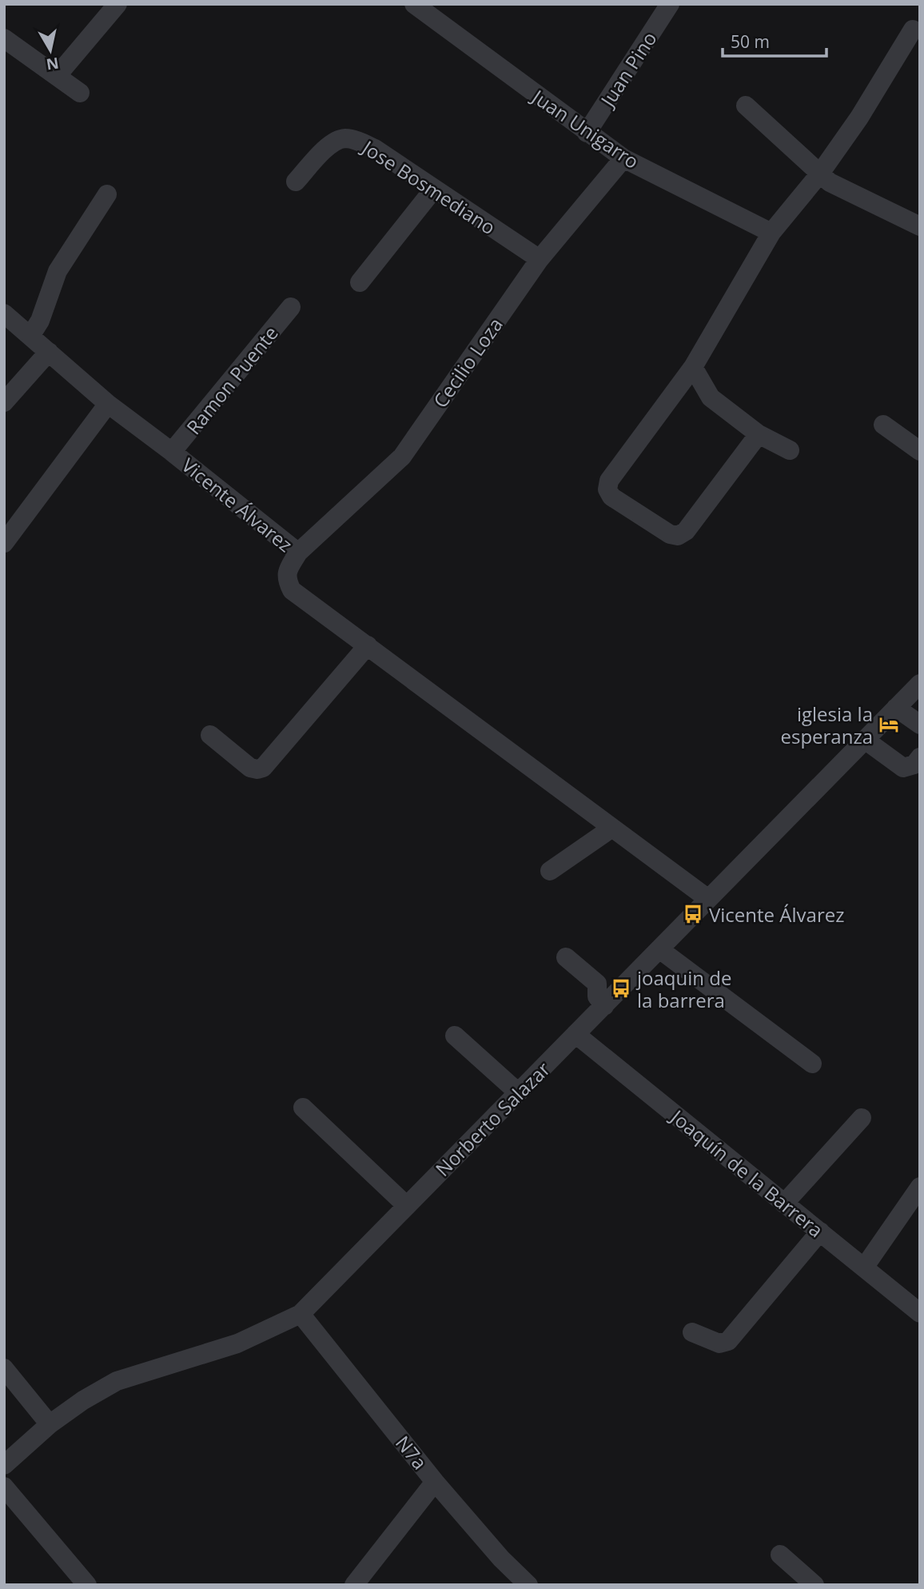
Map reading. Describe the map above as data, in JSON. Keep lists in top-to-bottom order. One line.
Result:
{"streets":{"street":["Juan Pino","Juan Unigarro","Jose Bosmediano","Cecilio Loza","Ramon Puente","Vicente Álvarez","Norberto Salazar","Joaquín de la Barrera","N7a"]},"crossings":[["Juan Pino","Juan Unigarro"],["Juan Unigarro","Cecilio Loza"],["Jose Bosmediano","Cecilio Loza"],["Cecilio Loza","Vicente Álvarez"],["Ramon Puente","Vicente Álvarez"],["Vicente Álvarez","Norberto Salazar"],["Norberto Salazar","Joaquín de la Barrera"],["Norberto Salazar","N7a"]],"places":{"hotel":["iglesia la esperanza"],"bus stop":["Vicente Álvarez","joaquin de la barrera"]},"scale_bar":"50 m","north":"bottom"}
